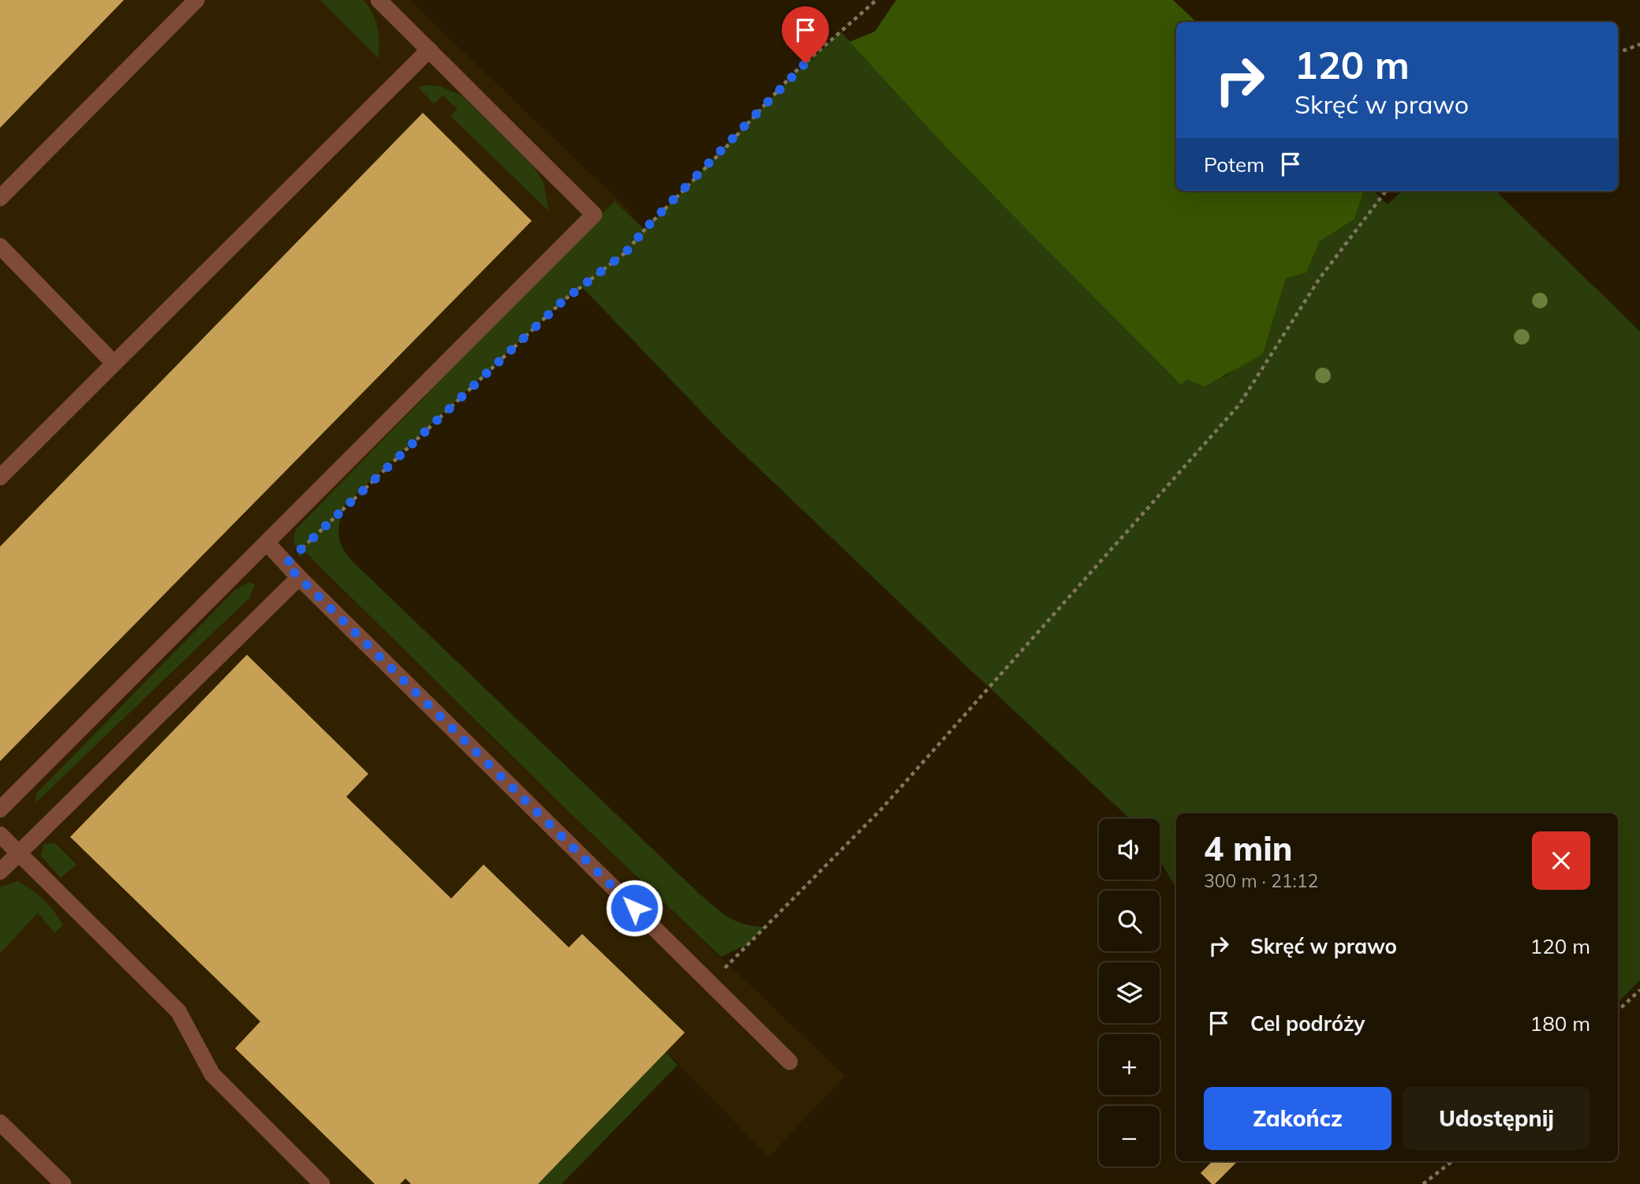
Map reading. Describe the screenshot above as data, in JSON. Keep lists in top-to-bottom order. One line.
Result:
{"page":{"turn":["120 m","Skręć w prawo"],"then":"Potem","heading":["4 min","300 m · 21:12"],"map_buttons":["+","−"],"list":[{"name":"Skręć w prawo","value":"120 m"},{"name":"Cel podróży","value":"180 m"}],"buttons":["Zakończ","Udostępnij"]}}
